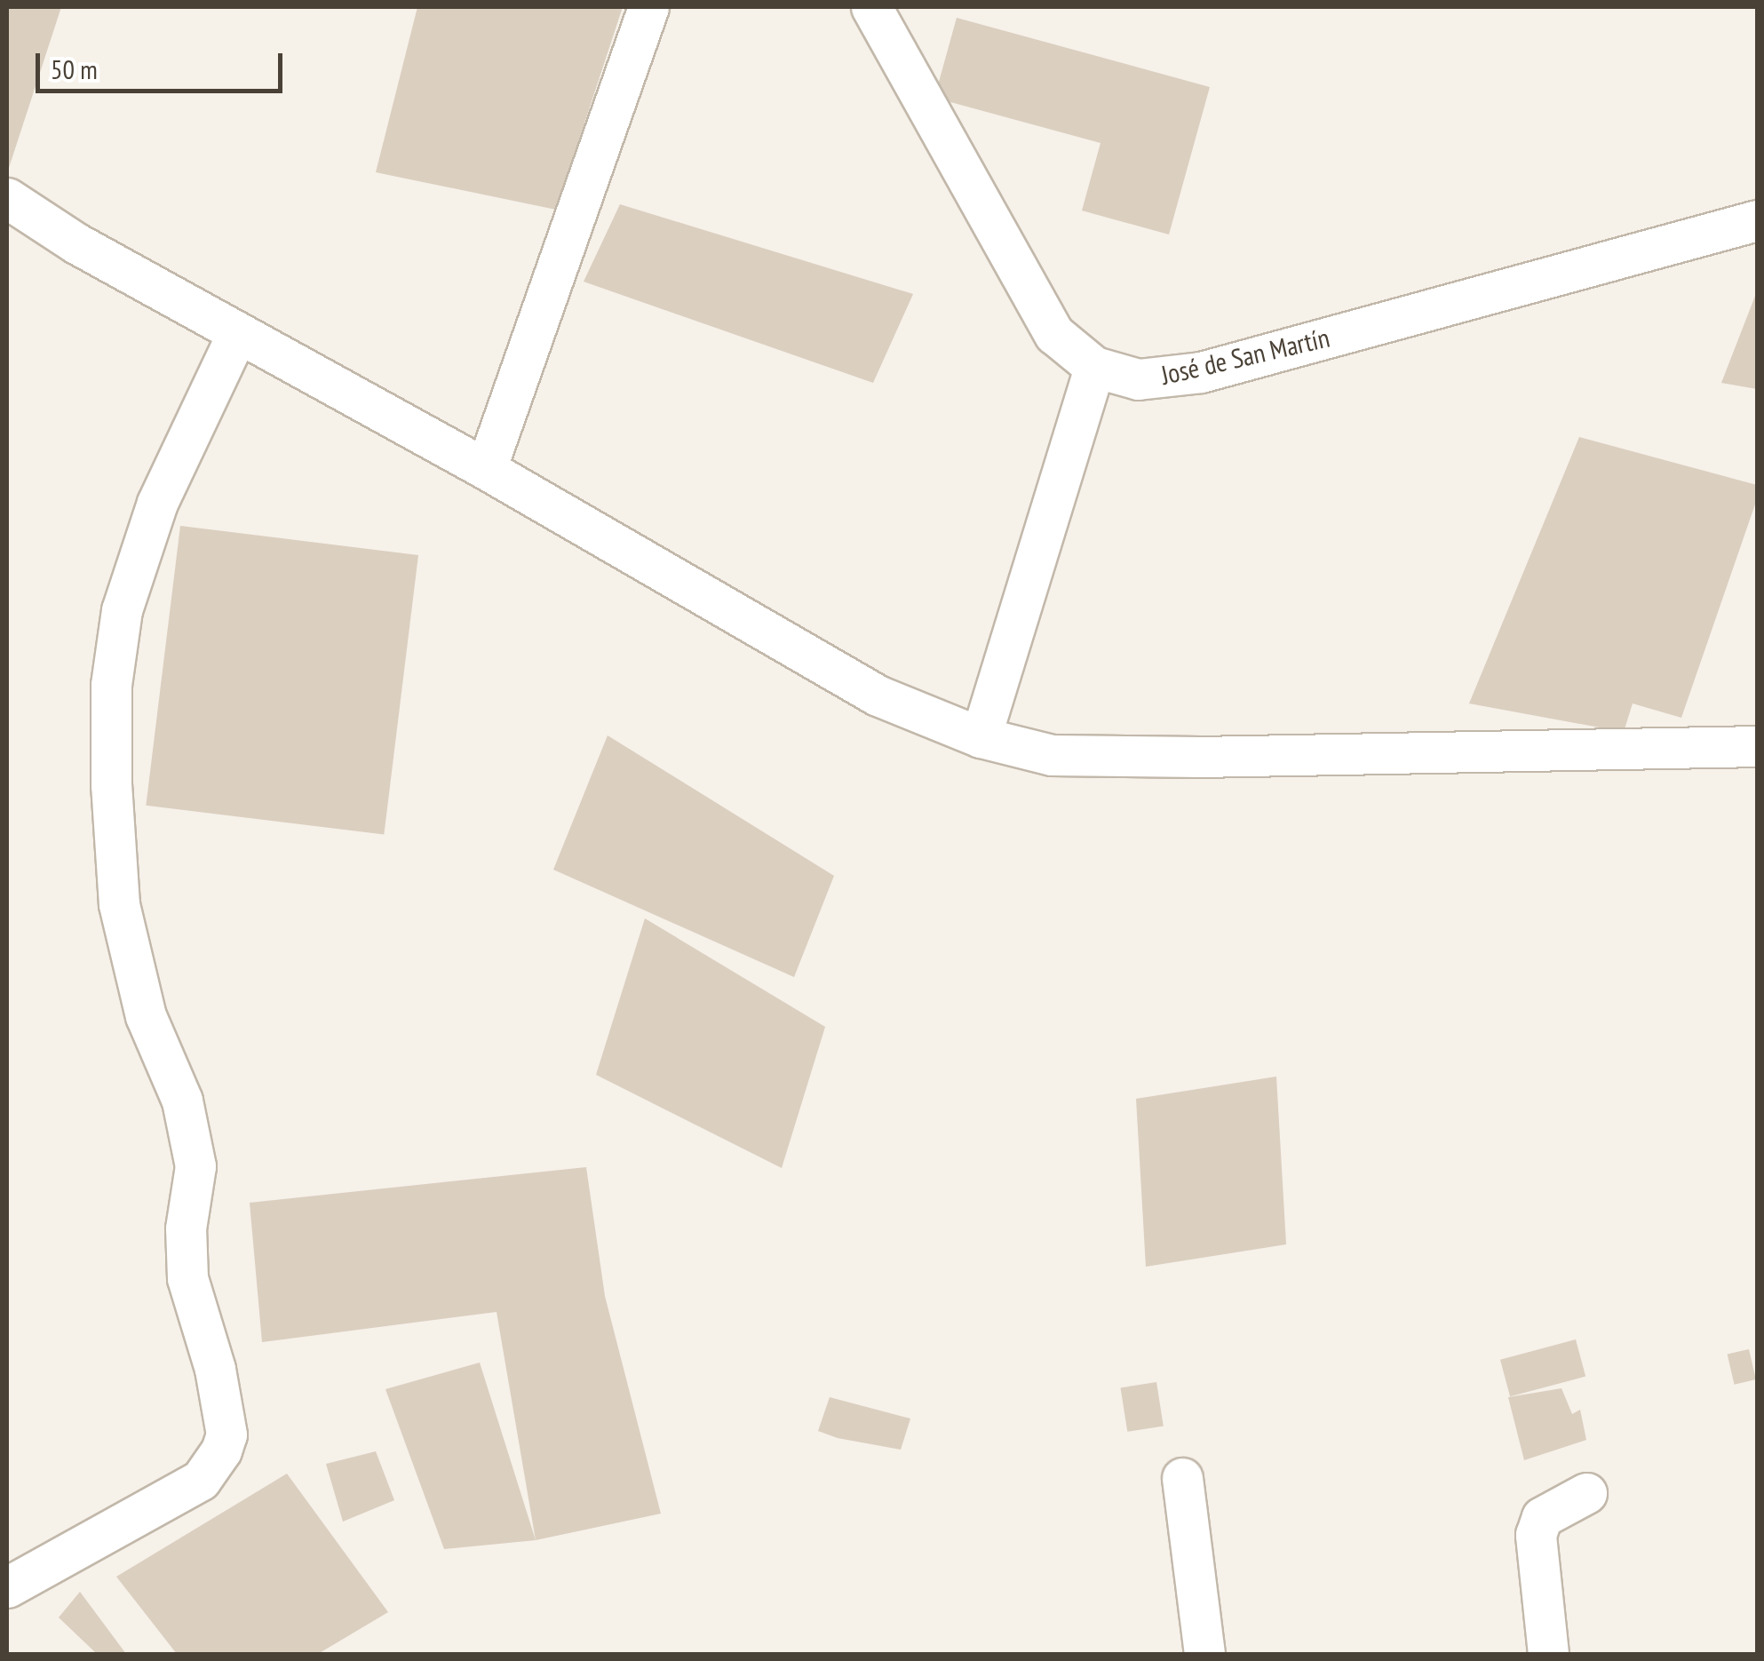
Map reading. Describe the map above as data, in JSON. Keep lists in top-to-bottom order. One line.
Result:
{"streets":{"street":["José de San Martín"]},"scale_bar":"50 m"}
